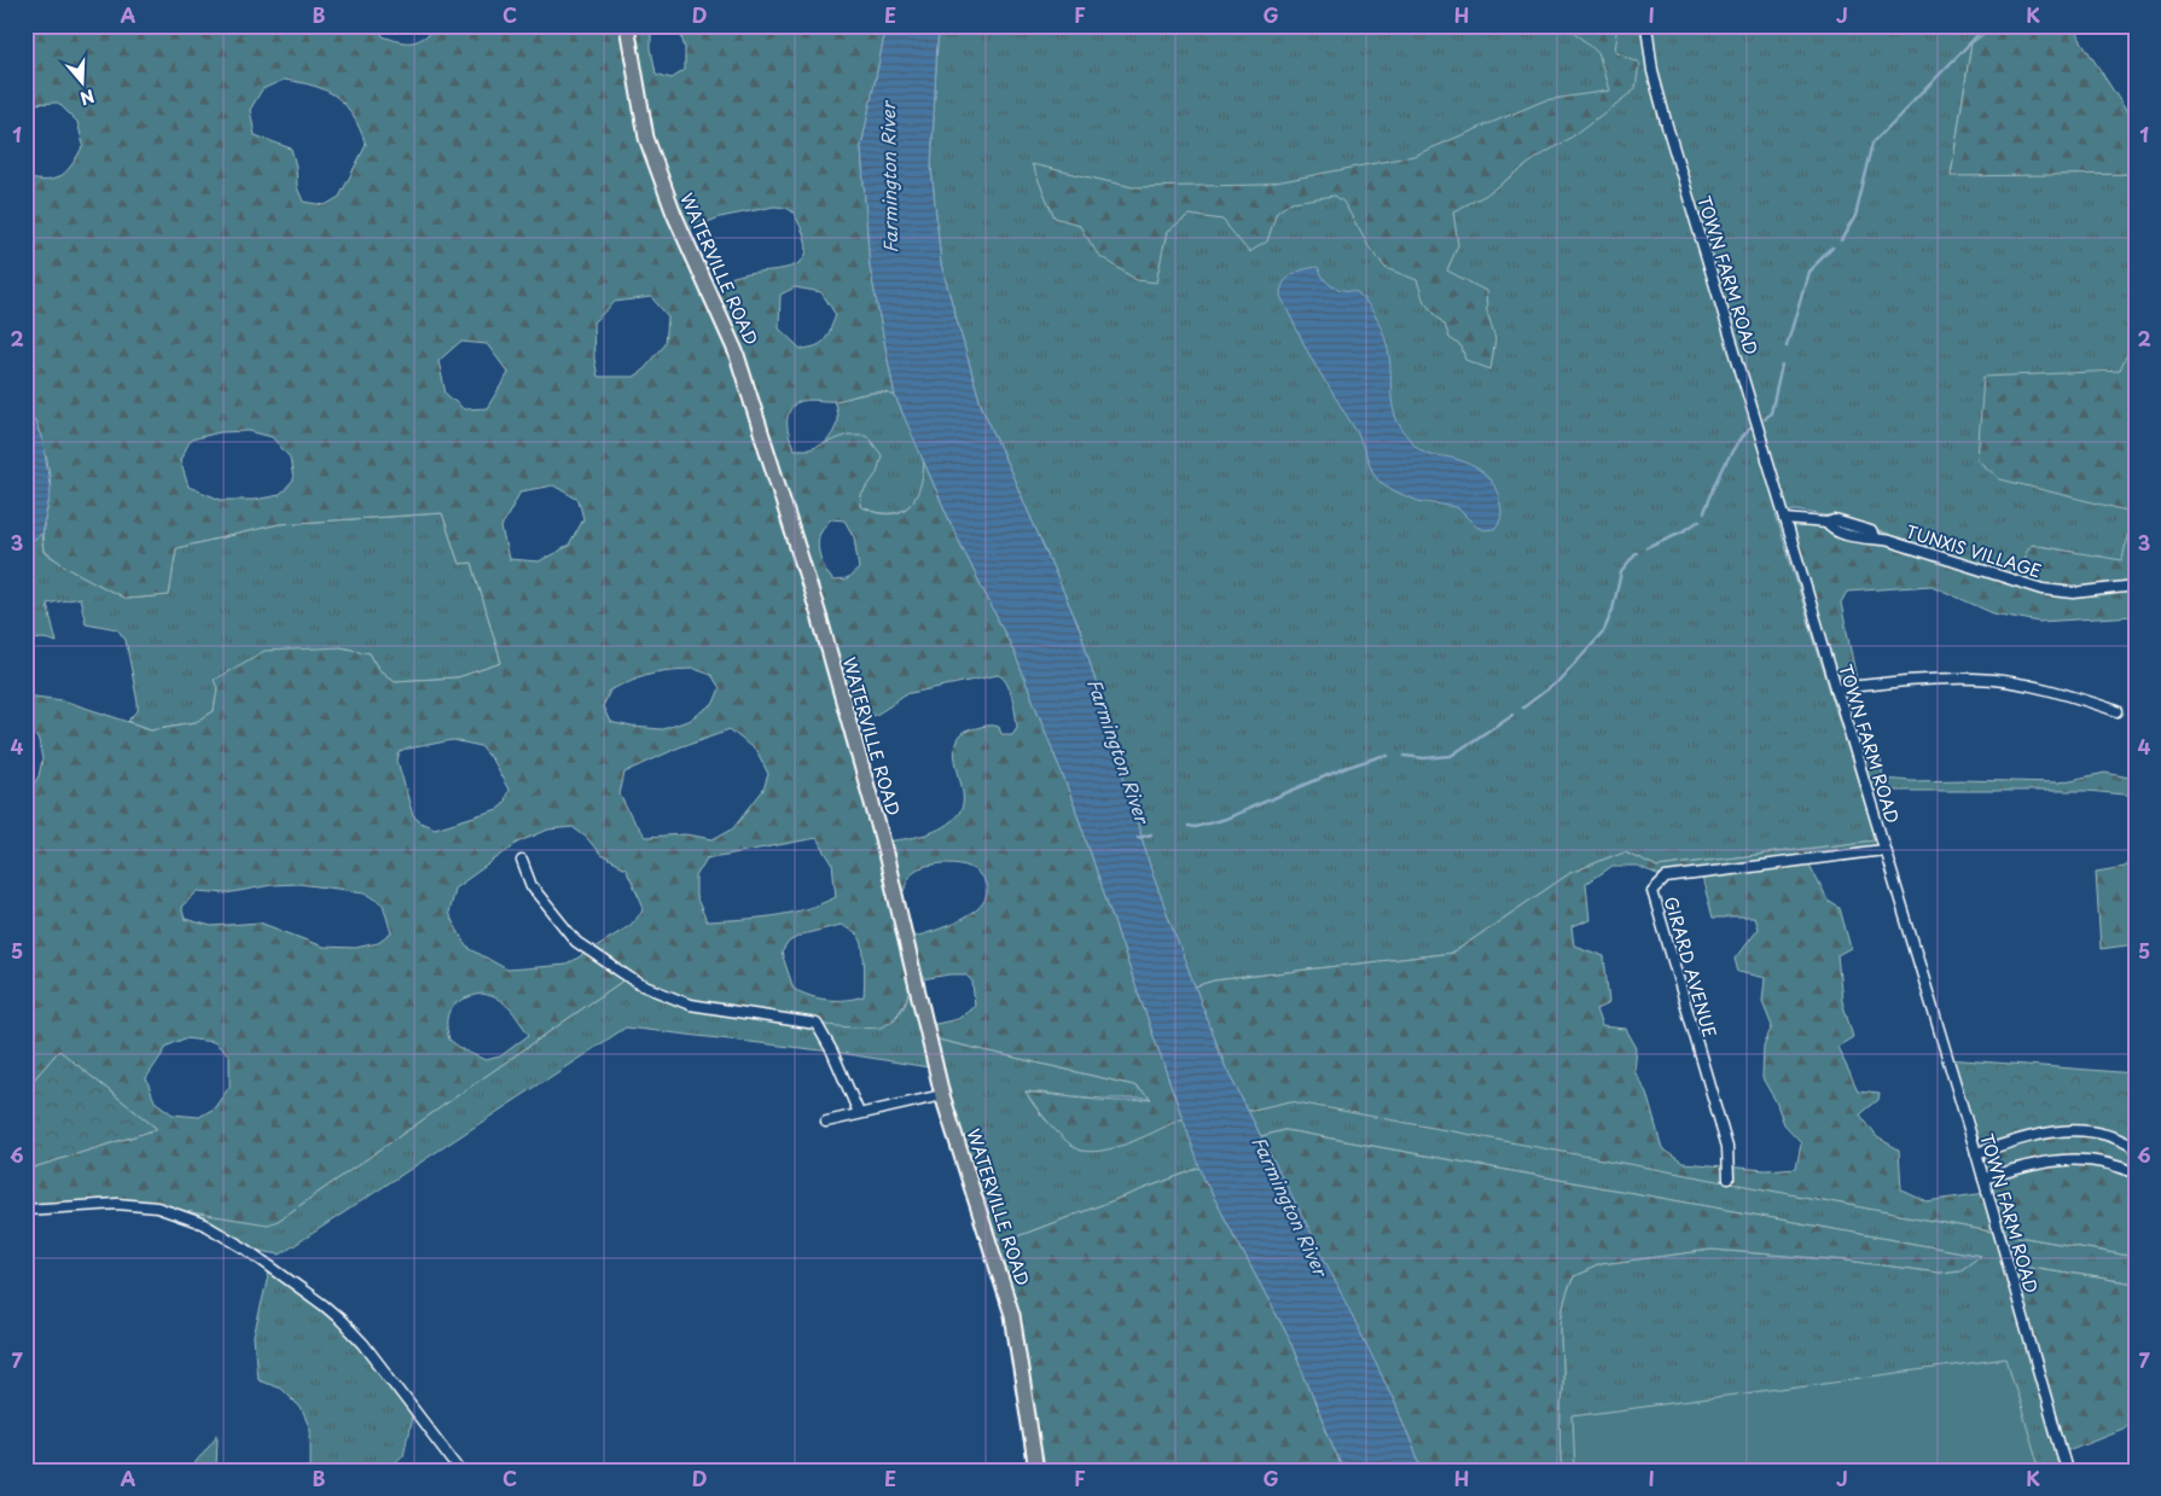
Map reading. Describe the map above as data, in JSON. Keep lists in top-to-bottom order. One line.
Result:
{"streets":{"highway":["WATERVILLE ROAD"],"street":["TOWN FARM ROAD","TUNXIS VILLAGE","GIRARD AVENUE"]},"crossings":[["TOWN FARM ROAD","TUNXIS VILLAGE"],["TOWN FARM ROAD","GIRARD AVENUE"]],"water":["Farmington River"],"north":"bottom","grid":{"columns":["A","B","C","D","E","F","G","H","I","J","K"],"rows":["1","2","3","4","5","6","7"]}}
